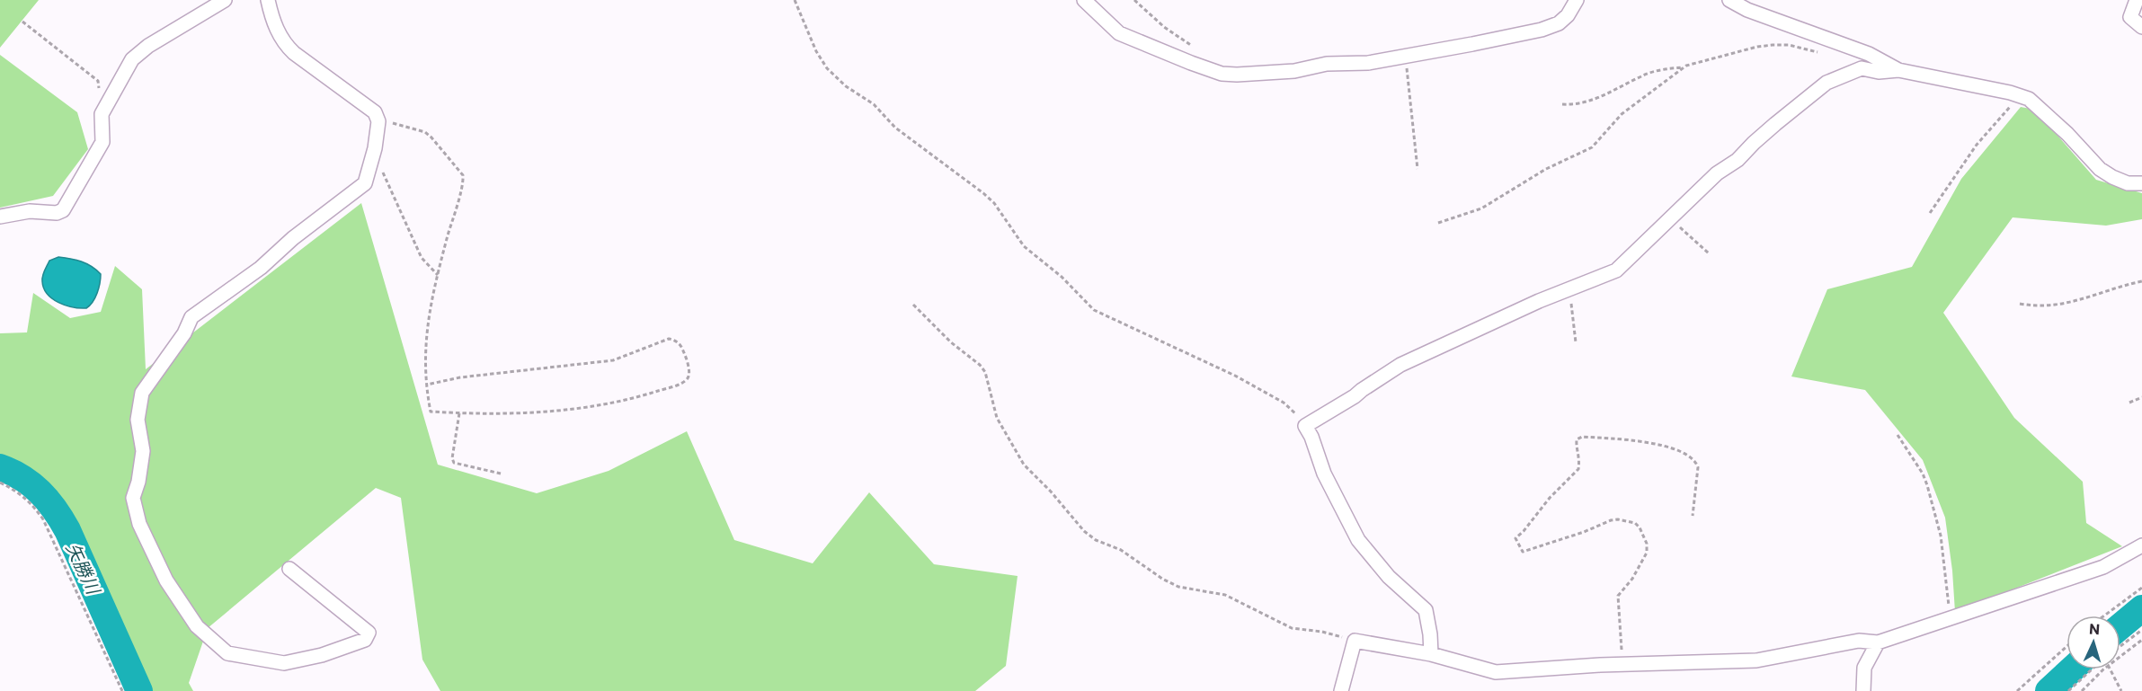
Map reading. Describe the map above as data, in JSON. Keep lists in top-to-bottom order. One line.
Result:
{"water":["矢勝川"],"north":"top"}
